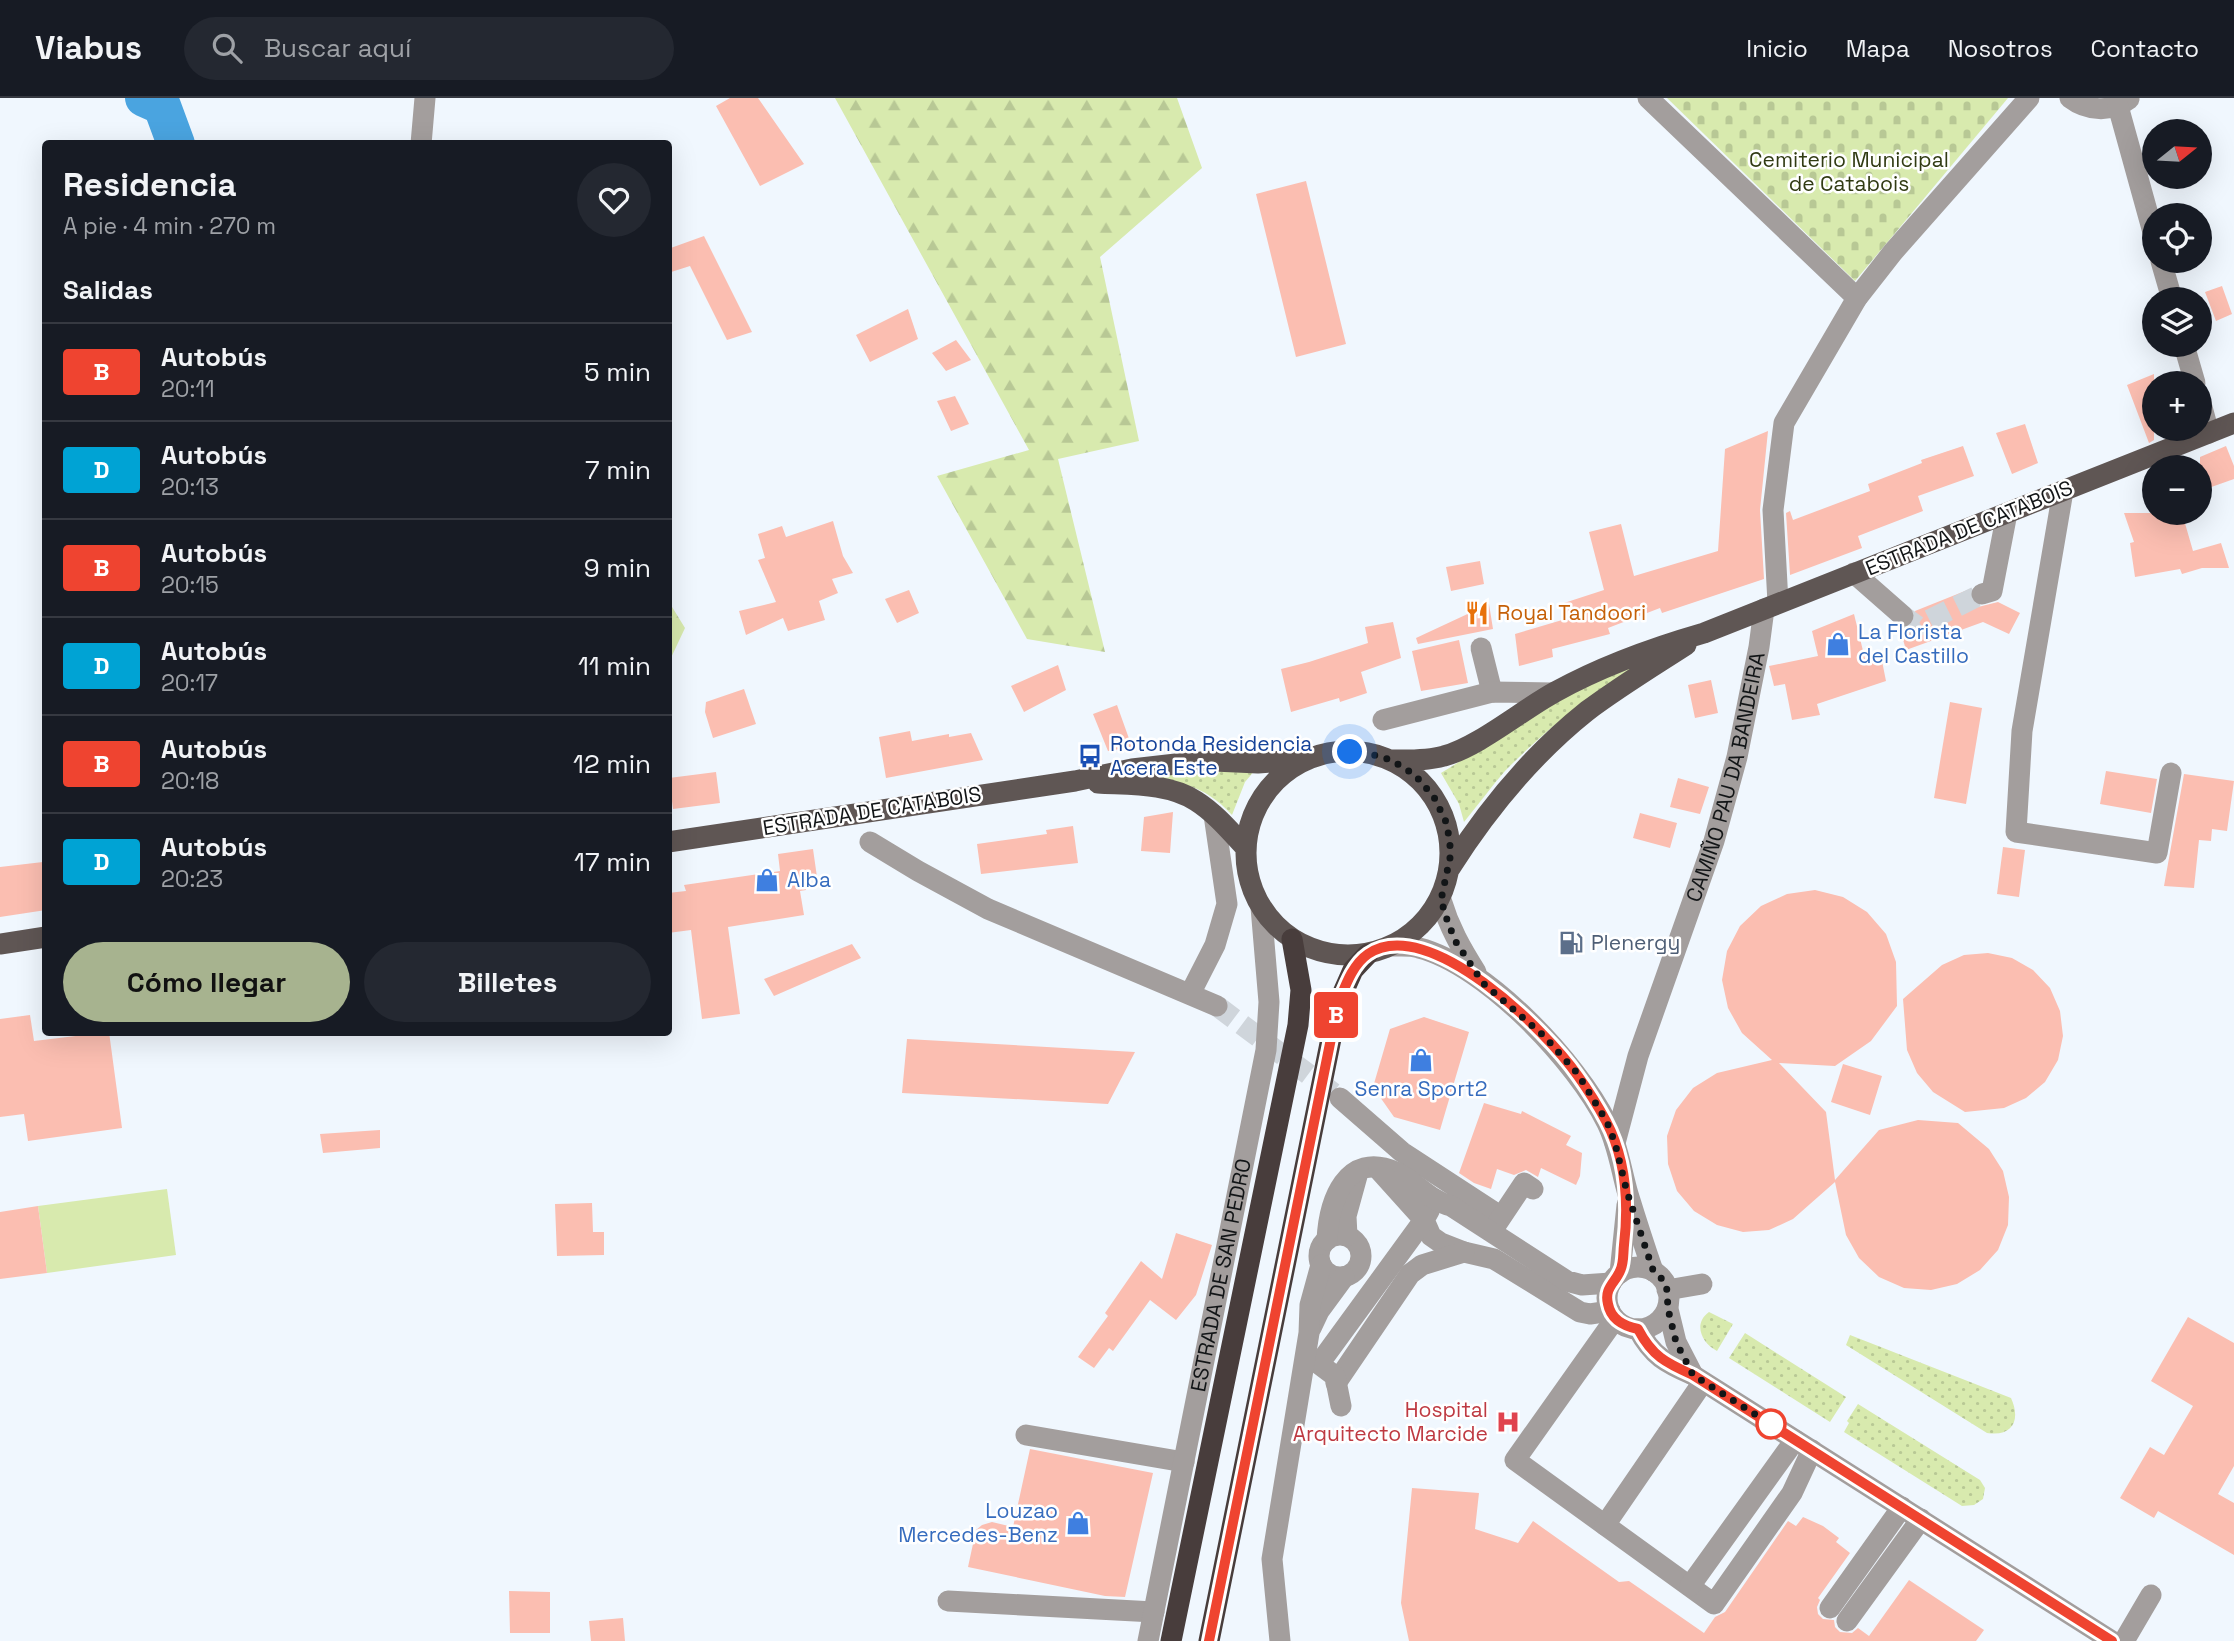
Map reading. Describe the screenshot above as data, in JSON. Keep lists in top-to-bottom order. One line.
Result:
{"streets":{"main road":["ESTRADA DE CATABOIS"],"street":["CAMIÑO PAU DA BANDEIRA","ESTRADA DE SAN PEDRO"]},"crossings":[["ESTRADA DE CATABOIS","CAMIÑO PAU DA BANDEIRA"],["ESTRADA DE CATABOIS","ESTRADA DE SAN PEDRO"]],"parks":["Cemiterio Municipal de Catabois"],"places":{"restaurant":["Royal Tandoori"],"shop":["La Florista del Castillo","Alba","Senra Sport2","Louzao Mercedes-Benz"],"bus stop":["Rotonda Residencia Acera Este"],"fuel station":["Plenergy"],"hospital":["Hospital Arquitecto Marcide"]},"lines":["bus line B"],"north":"right","page":{"header":"Viabus","search":"Buscar aquí","nav":["Inicio","Mapa","Nosotros","Contacto"],"on_map":"B","map_buttons":["+","−"],"heading":[["Residencia","A pie · 4 min · 270 m"],"Salidas"],"list":[{"mark":"B","name":"Autobús","note":"20:11","value":"5 min"},{"mark":"D","name":"Autobús","note":"20:13","value":"7 min"},{"mark":"B","name":"Autobús","note":"20:15","value":"9 min"},{"mark":"D","name":"Autobús","note":"20:17","value":"11 min"},{"mark":"B","name":"Autobús","note":"20:18","value":"12 min"},{"mark":"D","name":"Autobús","note":"20:23","value":"17 min"}],"buttons":["Cómo llegar","Billetes"]}}
